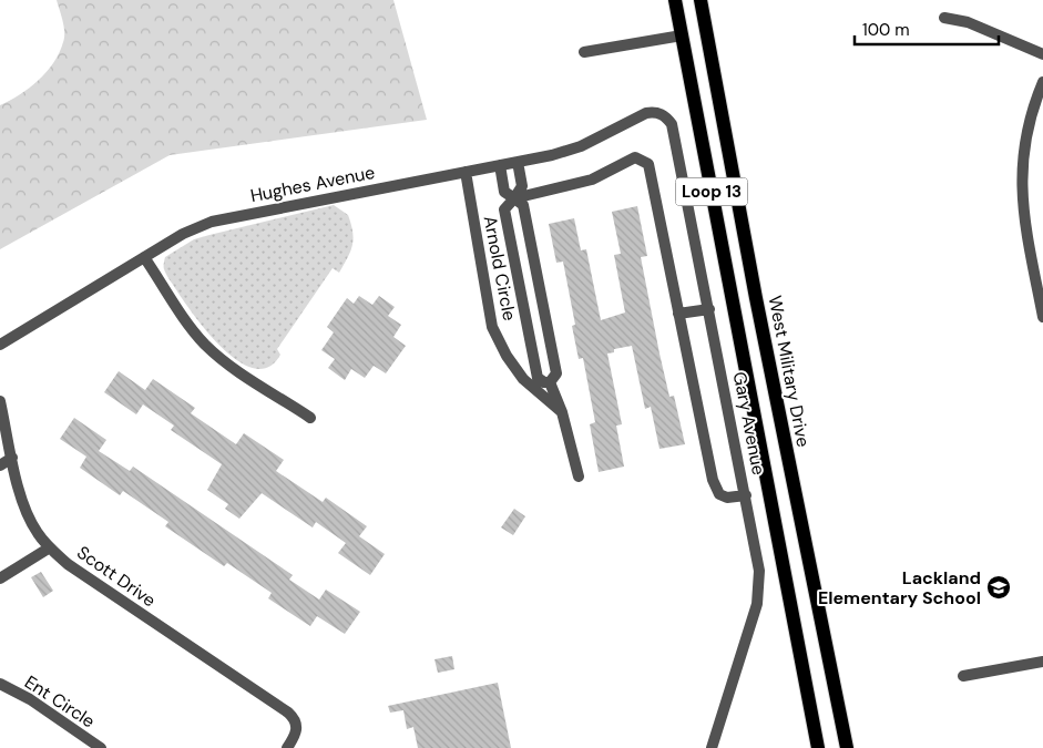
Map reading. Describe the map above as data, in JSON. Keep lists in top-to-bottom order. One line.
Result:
{"streets":{"main road":["Loop 13","West Military Drive"],"street":["Hughes Avenue","Arnold Circle","Gary Avenue","Scott Drive","Ent Circle"]},"crossings":[["Hughes Avenue","Arnold Circle"],["Hughes Avenue","Gary Avenue"]],"places":{"school or university":["Lackland Elementary School"]},"scale_bar":"100 m"}
